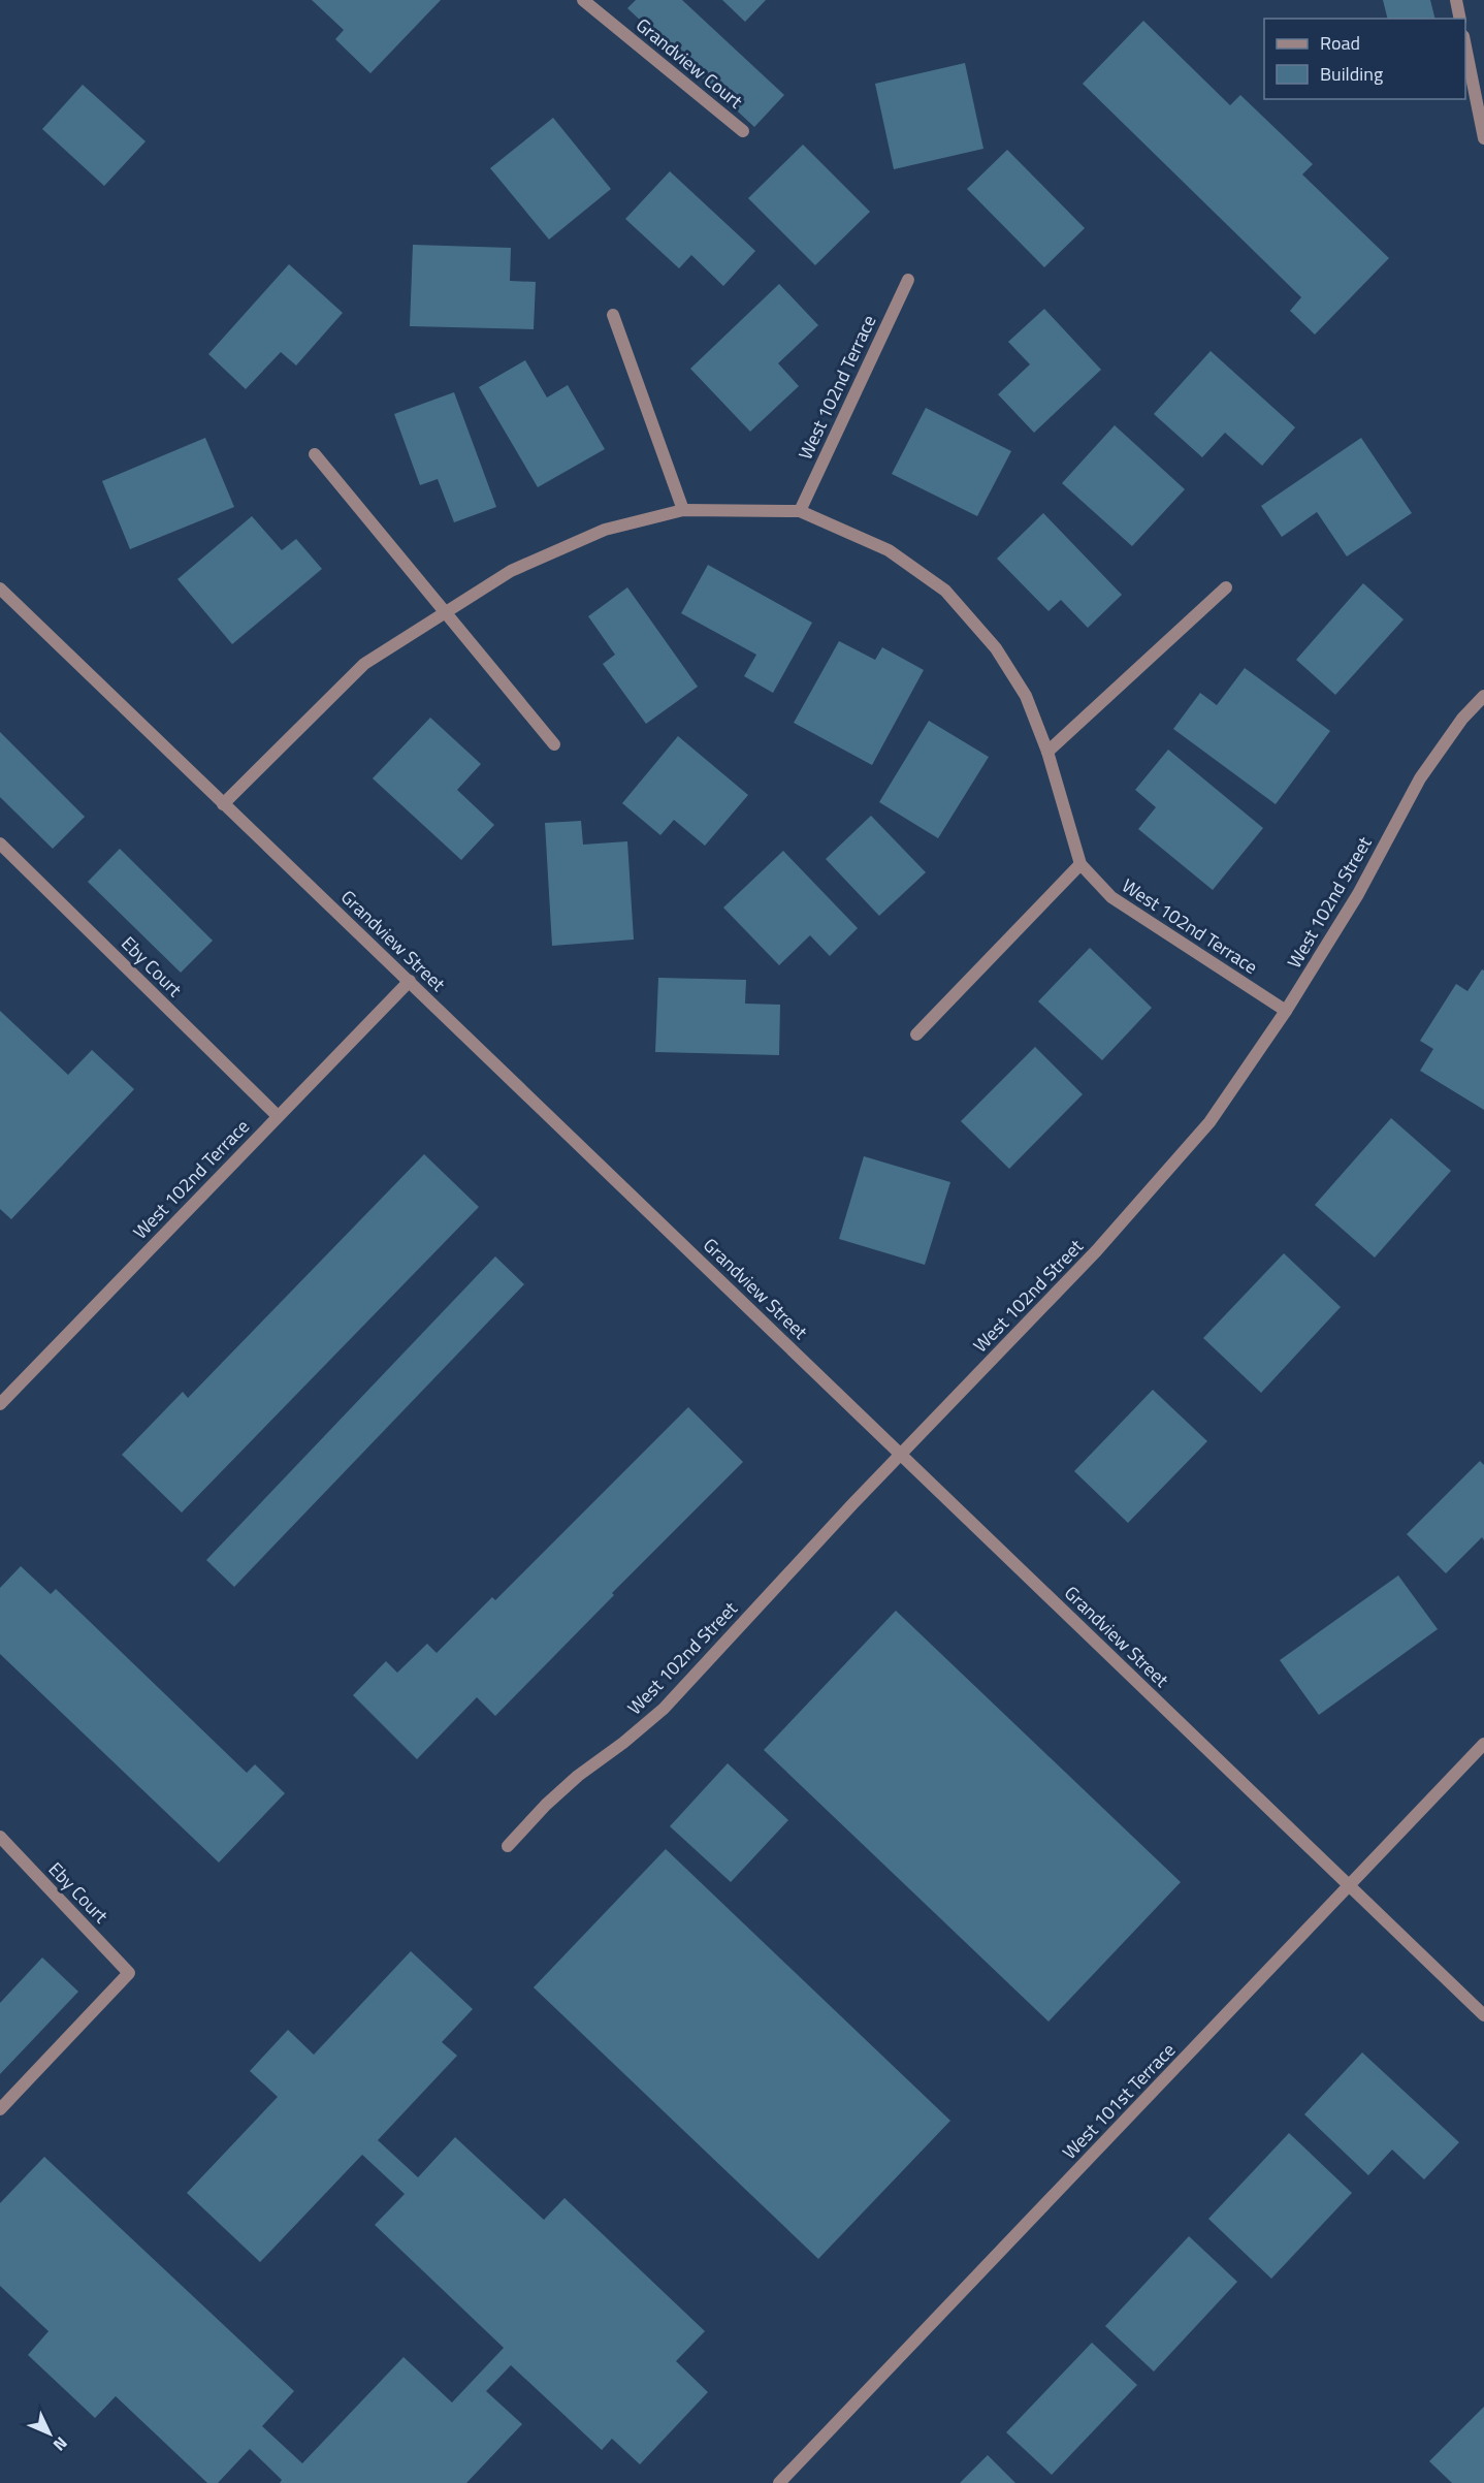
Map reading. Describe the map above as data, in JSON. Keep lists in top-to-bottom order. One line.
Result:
{"streets":{"street":["Grandview Court","West 102nd Terrace","West 102nd Street","Grandview Street","Eby Court","West 101st Terrace"]},"crossings":[["West 102nd Terrace","West 102nd Street"],["West 102nd Terrace","Grandview Street"],["West 102nd Terrace","Eby Court"],["West 102nd Street","Grandview Street"],["Grandview Street","West 101st Terrace"]],"legend":["Road","Building"],"north":"bottom right"}
